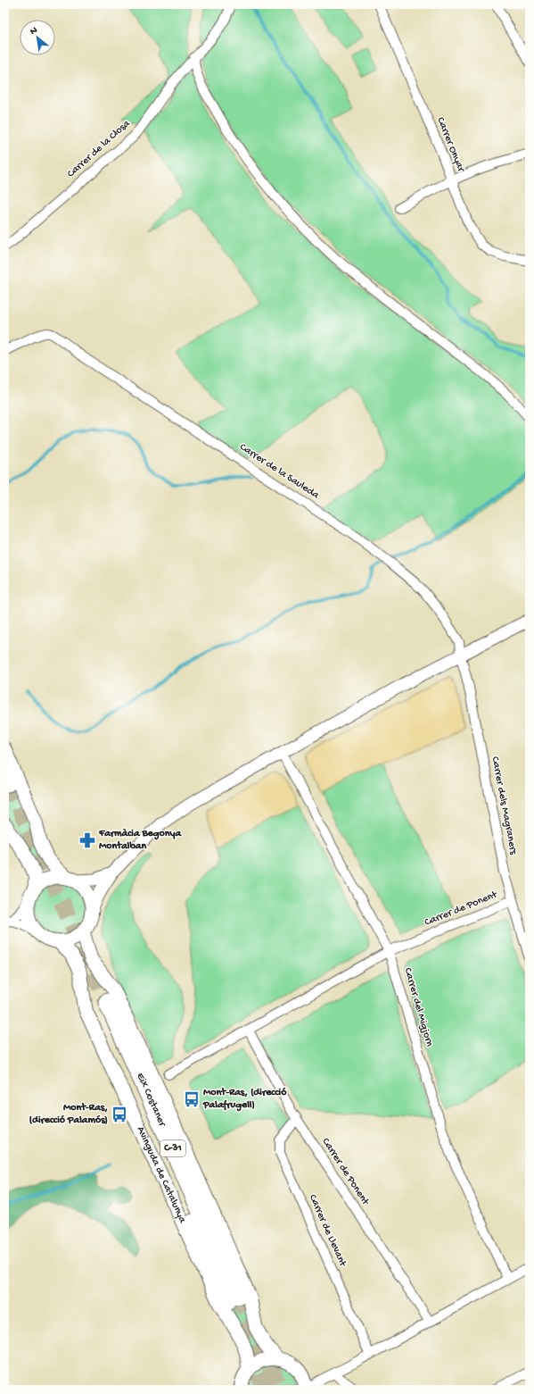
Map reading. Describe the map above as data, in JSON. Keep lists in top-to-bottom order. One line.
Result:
{"streets":{"highway":["Eix Costaner","C-31"],"main road":["Avinguda de Catalunya"],"street":["Carrer Onyar","Carrer de la Closa","Carrer de la Sauleda","Carrer dels Magraners","Carrer de Ponent","Carrer del Migjorn","Carrer de Llevant"]},"crossings":[["Carrer de la Sauleda","Carrer dels Magraners"],["Carrer dels Magraners","Carrer de Ponent"],["Carrer de Ponent","Carrer del Migjorn"],["Carrer de Ponent","Carrer de Llevant"]],"places":{"pharmacy":["Farmàcia Begonya Montalban"],"bus stop":["Mont-Ras, (direcció Palafrugell)","Mont-Ras, (direcció Palamós)"]},"north":"top left"}
